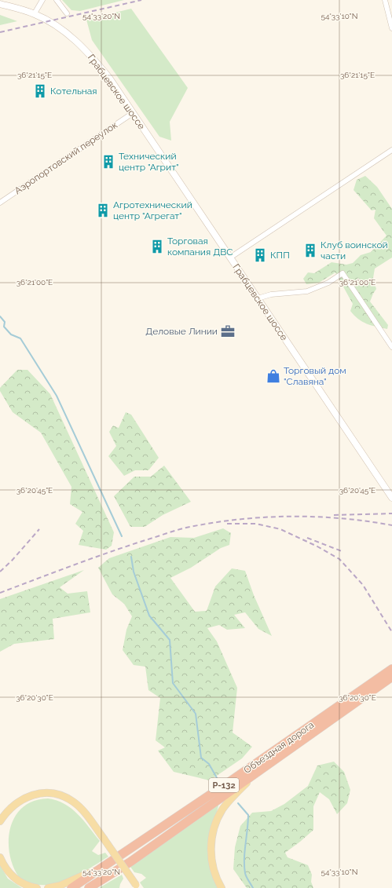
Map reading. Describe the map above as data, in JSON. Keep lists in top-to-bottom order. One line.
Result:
{"streets":{"highway":["Объездная дорога","Р-132"],"main road":["Грабцевское шоссе"],"street":["Аэропортовский переулок"]},"crossings":[["Грабцевское шоссе","Аэропортовский переулок"]],"places":{"building":["Котельная","Технический центр \"Агрит\"","Агротехнический центр \"Агрегат\"","Торговая компания ДВС","Клуб воинской части","КПП"],"office":["Деловые Линии"],"shop":["Торговый дом \"Славяна\""]},"coordinates":["54°33'20\"N","54°33'10\"N","36°21'15\"E","36°21'00\"E","36°20'45\"E","36°20'30\"E"]}
